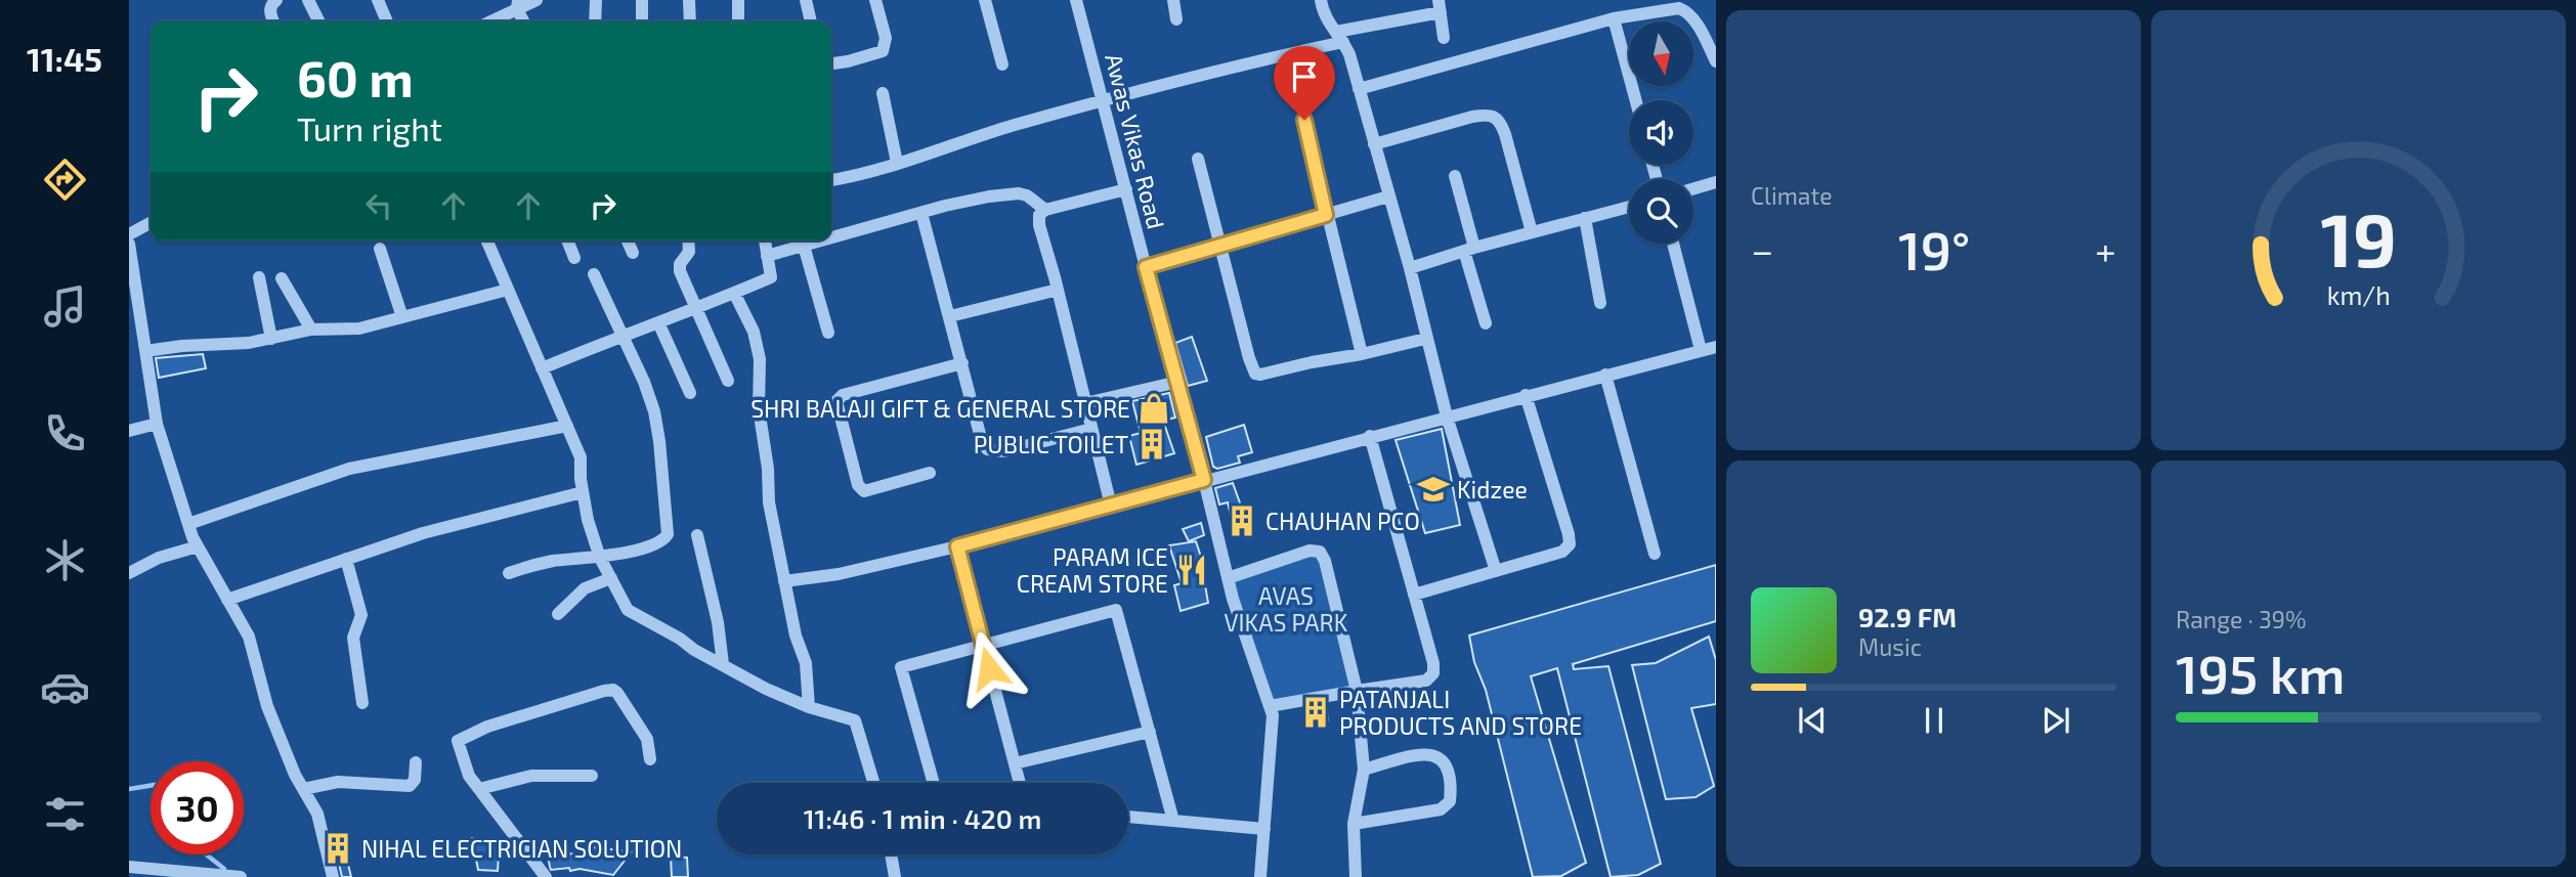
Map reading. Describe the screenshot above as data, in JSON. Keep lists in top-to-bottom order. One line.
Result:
{"streets":{"street":["Awas Vikas Road"]},"parks":["AVAS VIKAS PARK"],"places":{"shop":["SHRI BALAJI GIFT & GENERAL STORE"],"building":["PUBLIC TOILET","CHAUHAN PCO","PATANJALI PRODUCTS AND STORE","NIHAL ELECTRICIAN SOLUTION"],"school or university":["Kidzee"],"restaurant":["PARAM ICE CREAM STORE"]},"north":"bottom","page":{"tabs":"11:45","tile":["Climate",["Range · 39%","195 km"]],"turn":["60 m","Turn right"],"heat":["−","19°","+"],"song":["92.9 FM","Music"],"limit":"30","trip":"11:46 · 1 min · 420 m","gauge":["19","km/h"]}}
